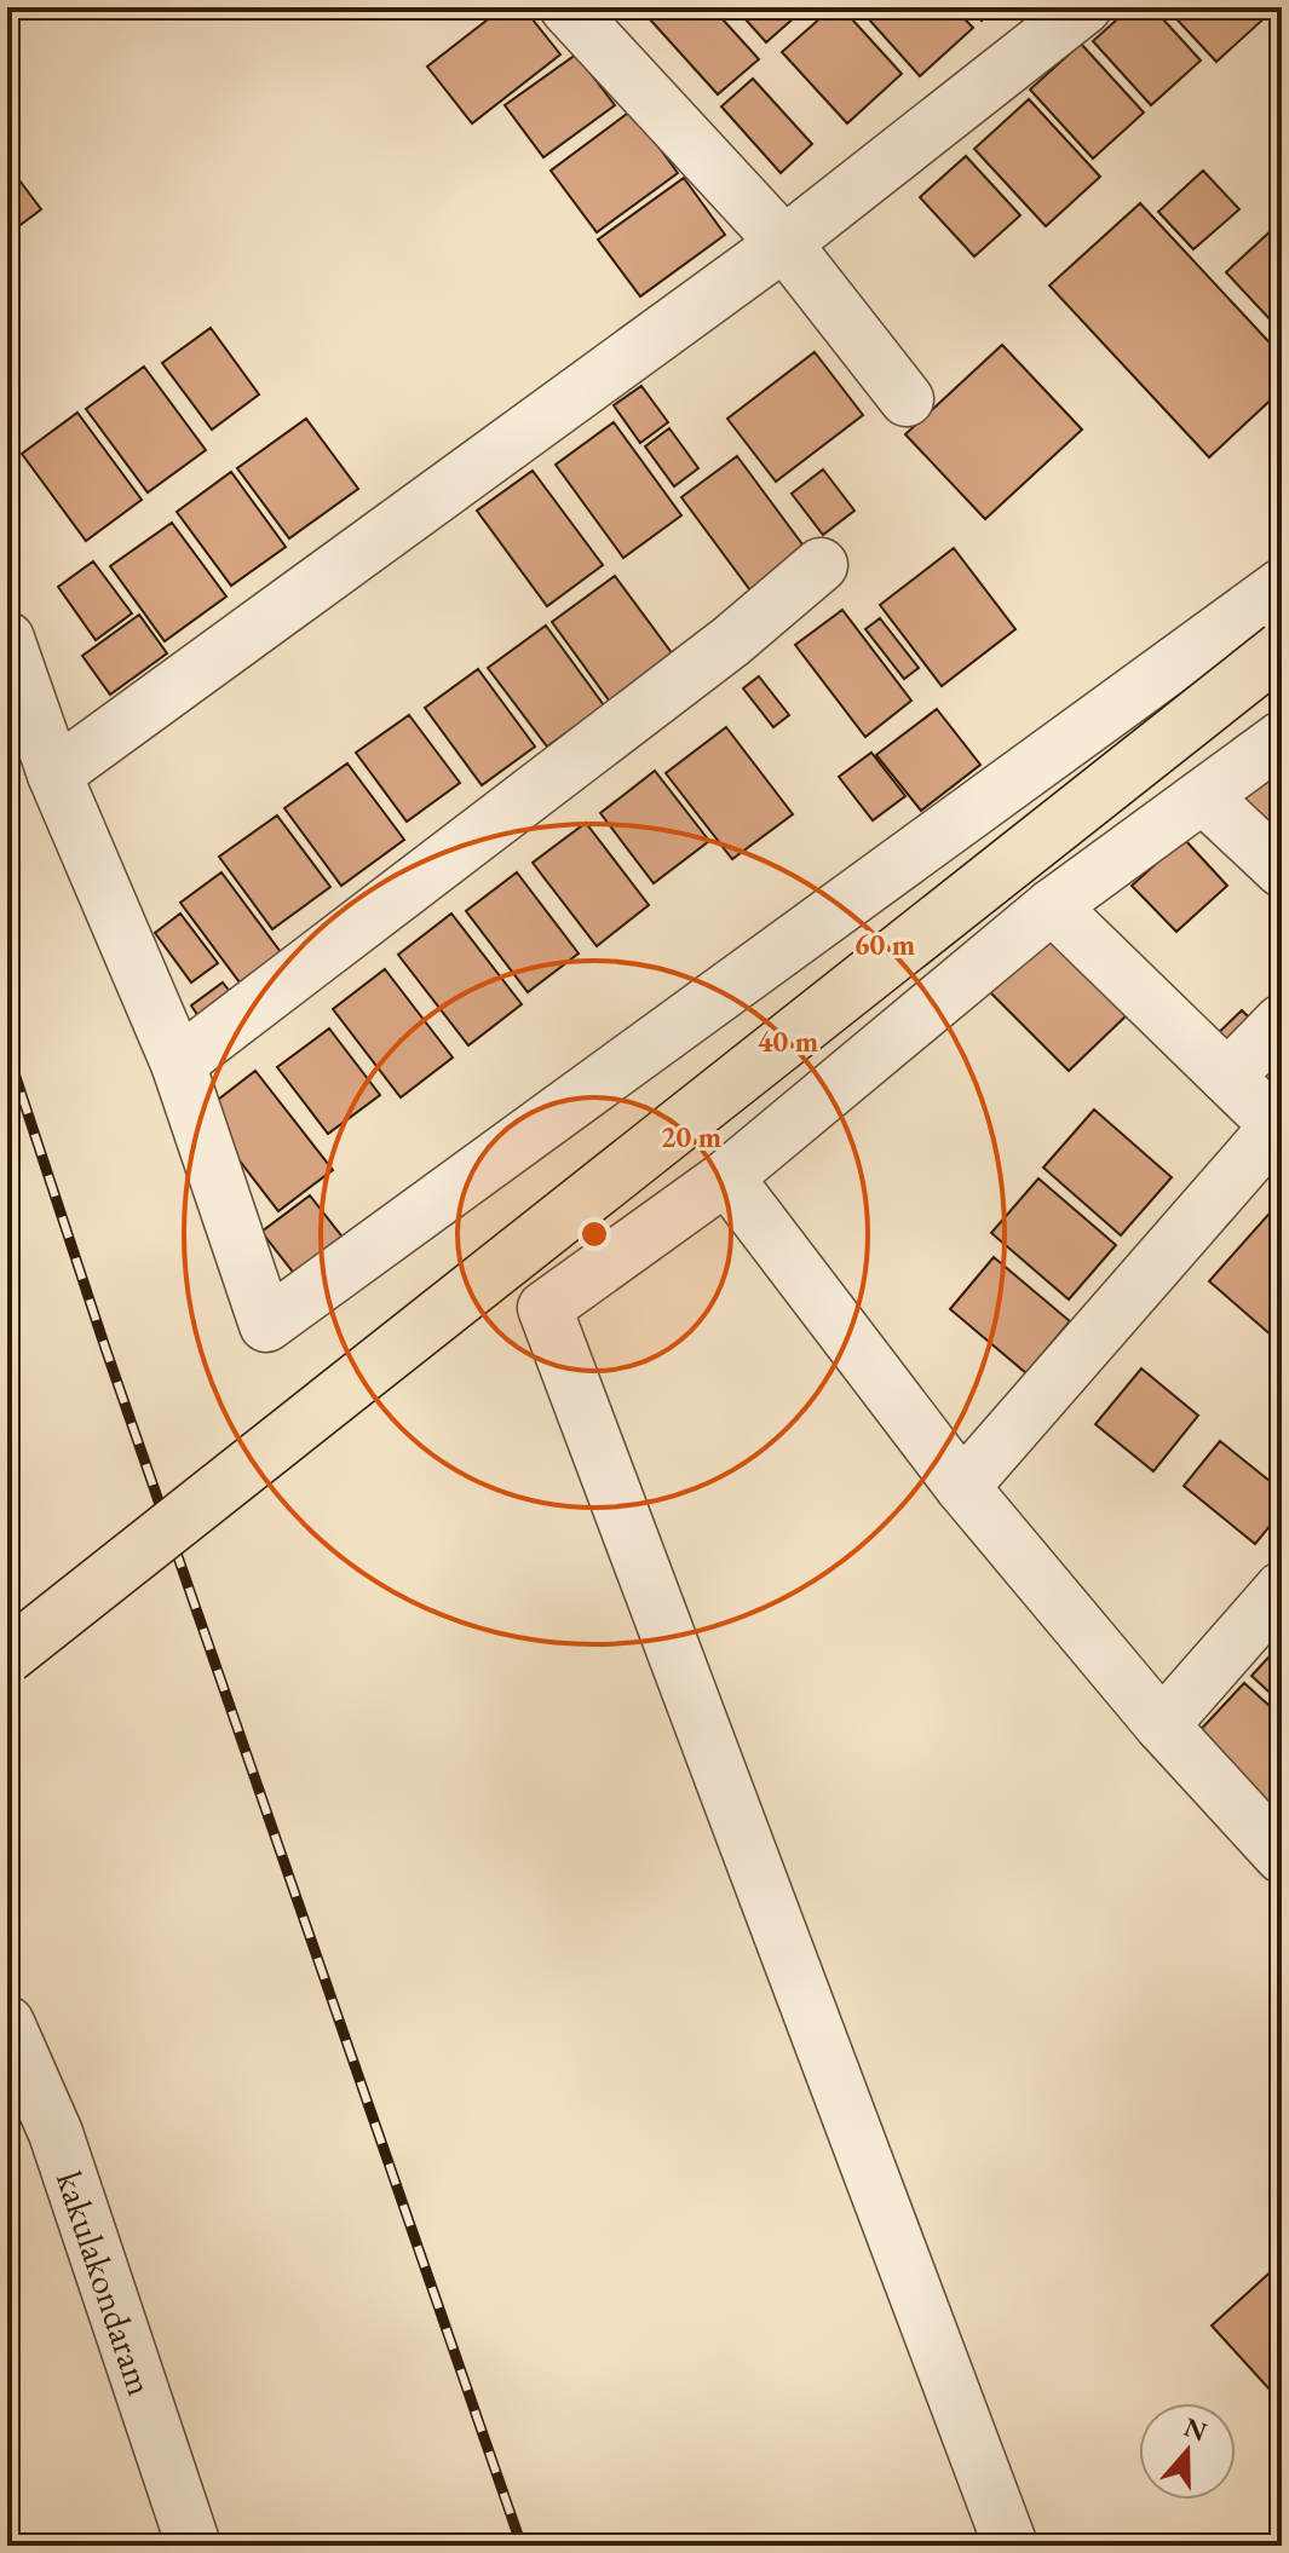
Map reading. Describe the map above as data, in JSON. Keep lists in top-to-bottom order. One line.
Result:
{"streets":{"street":["kakulakondaram"]},"north":"top","rings":["60 m","40 m","20 m"]}
